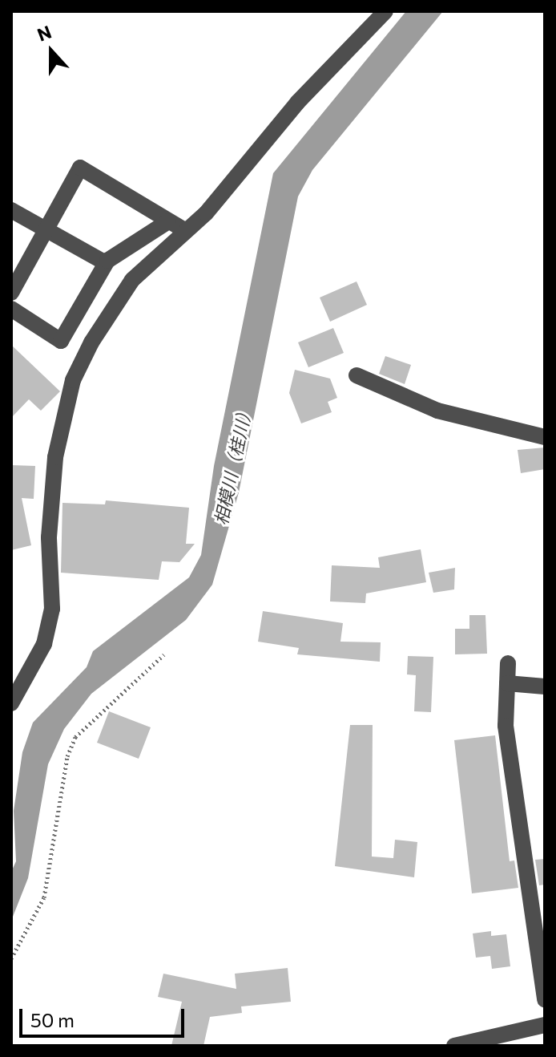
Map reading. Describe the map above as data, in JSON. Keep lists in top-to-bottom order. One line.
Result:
{"water":["相模川（桂川）"],"scale_bar":"50 m","north":"top"}
